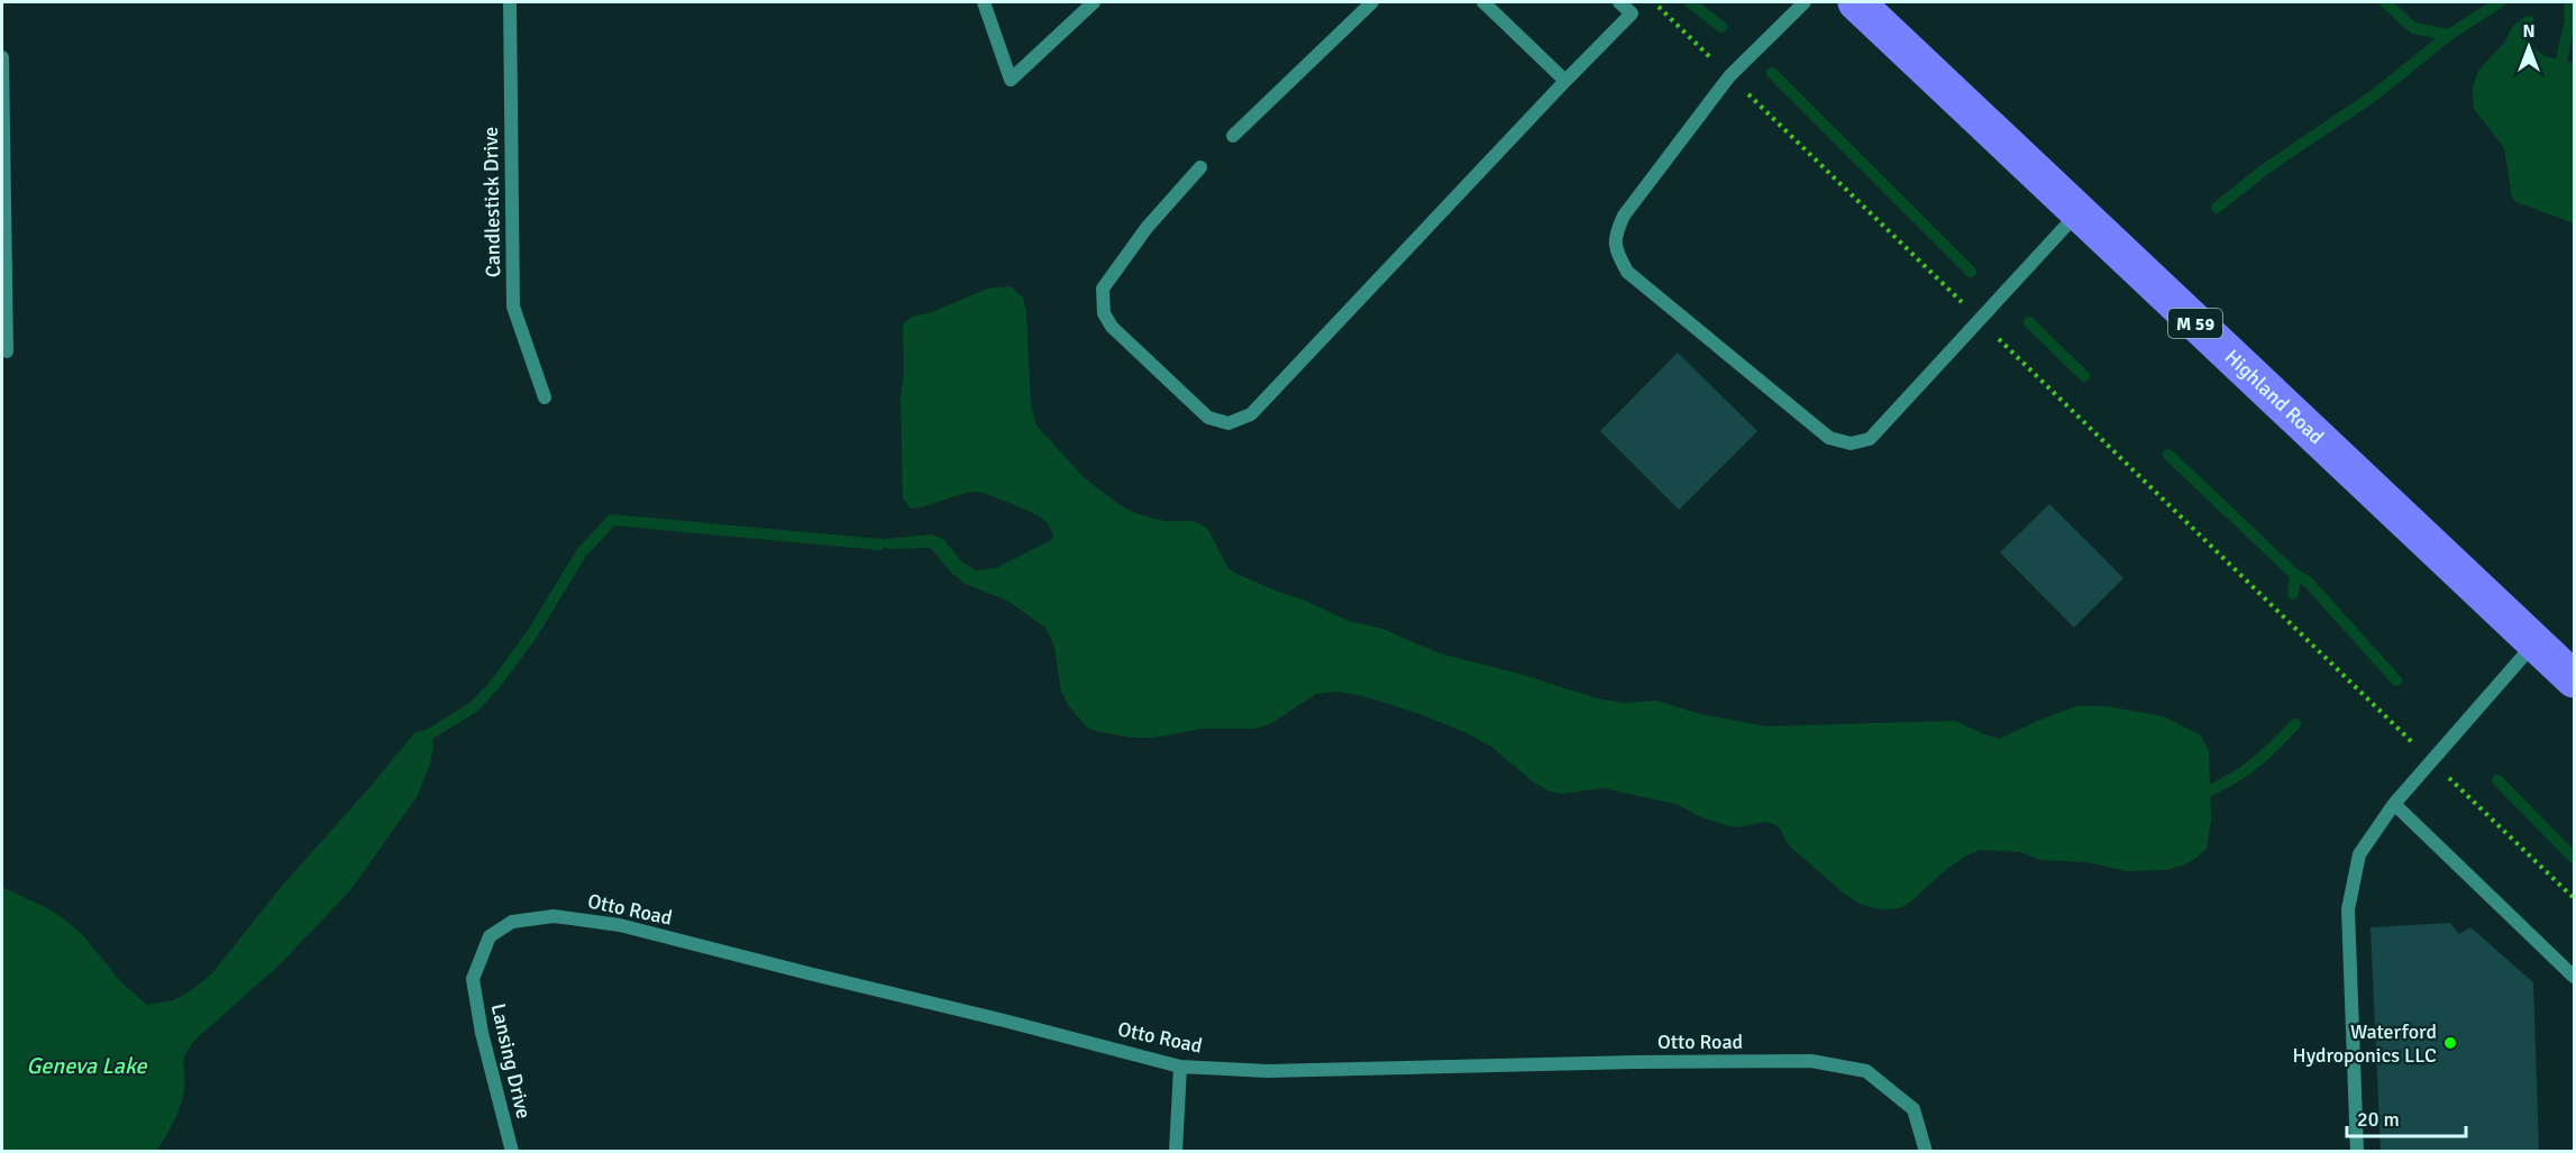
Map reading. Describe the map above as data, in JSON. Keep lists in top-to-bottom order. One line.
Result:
{"streets":{"highway":["M 59","Highland Road"],"street":["Candlestick Drive","Otto Road","Lansing Drive"]},"crossings":[["Otto Road","Lansing Drive"]],"water":["Geneva Lake"],"places":["Waterford Hydroponics LLC"],"scale_bar":"20 m","north":"top"}
